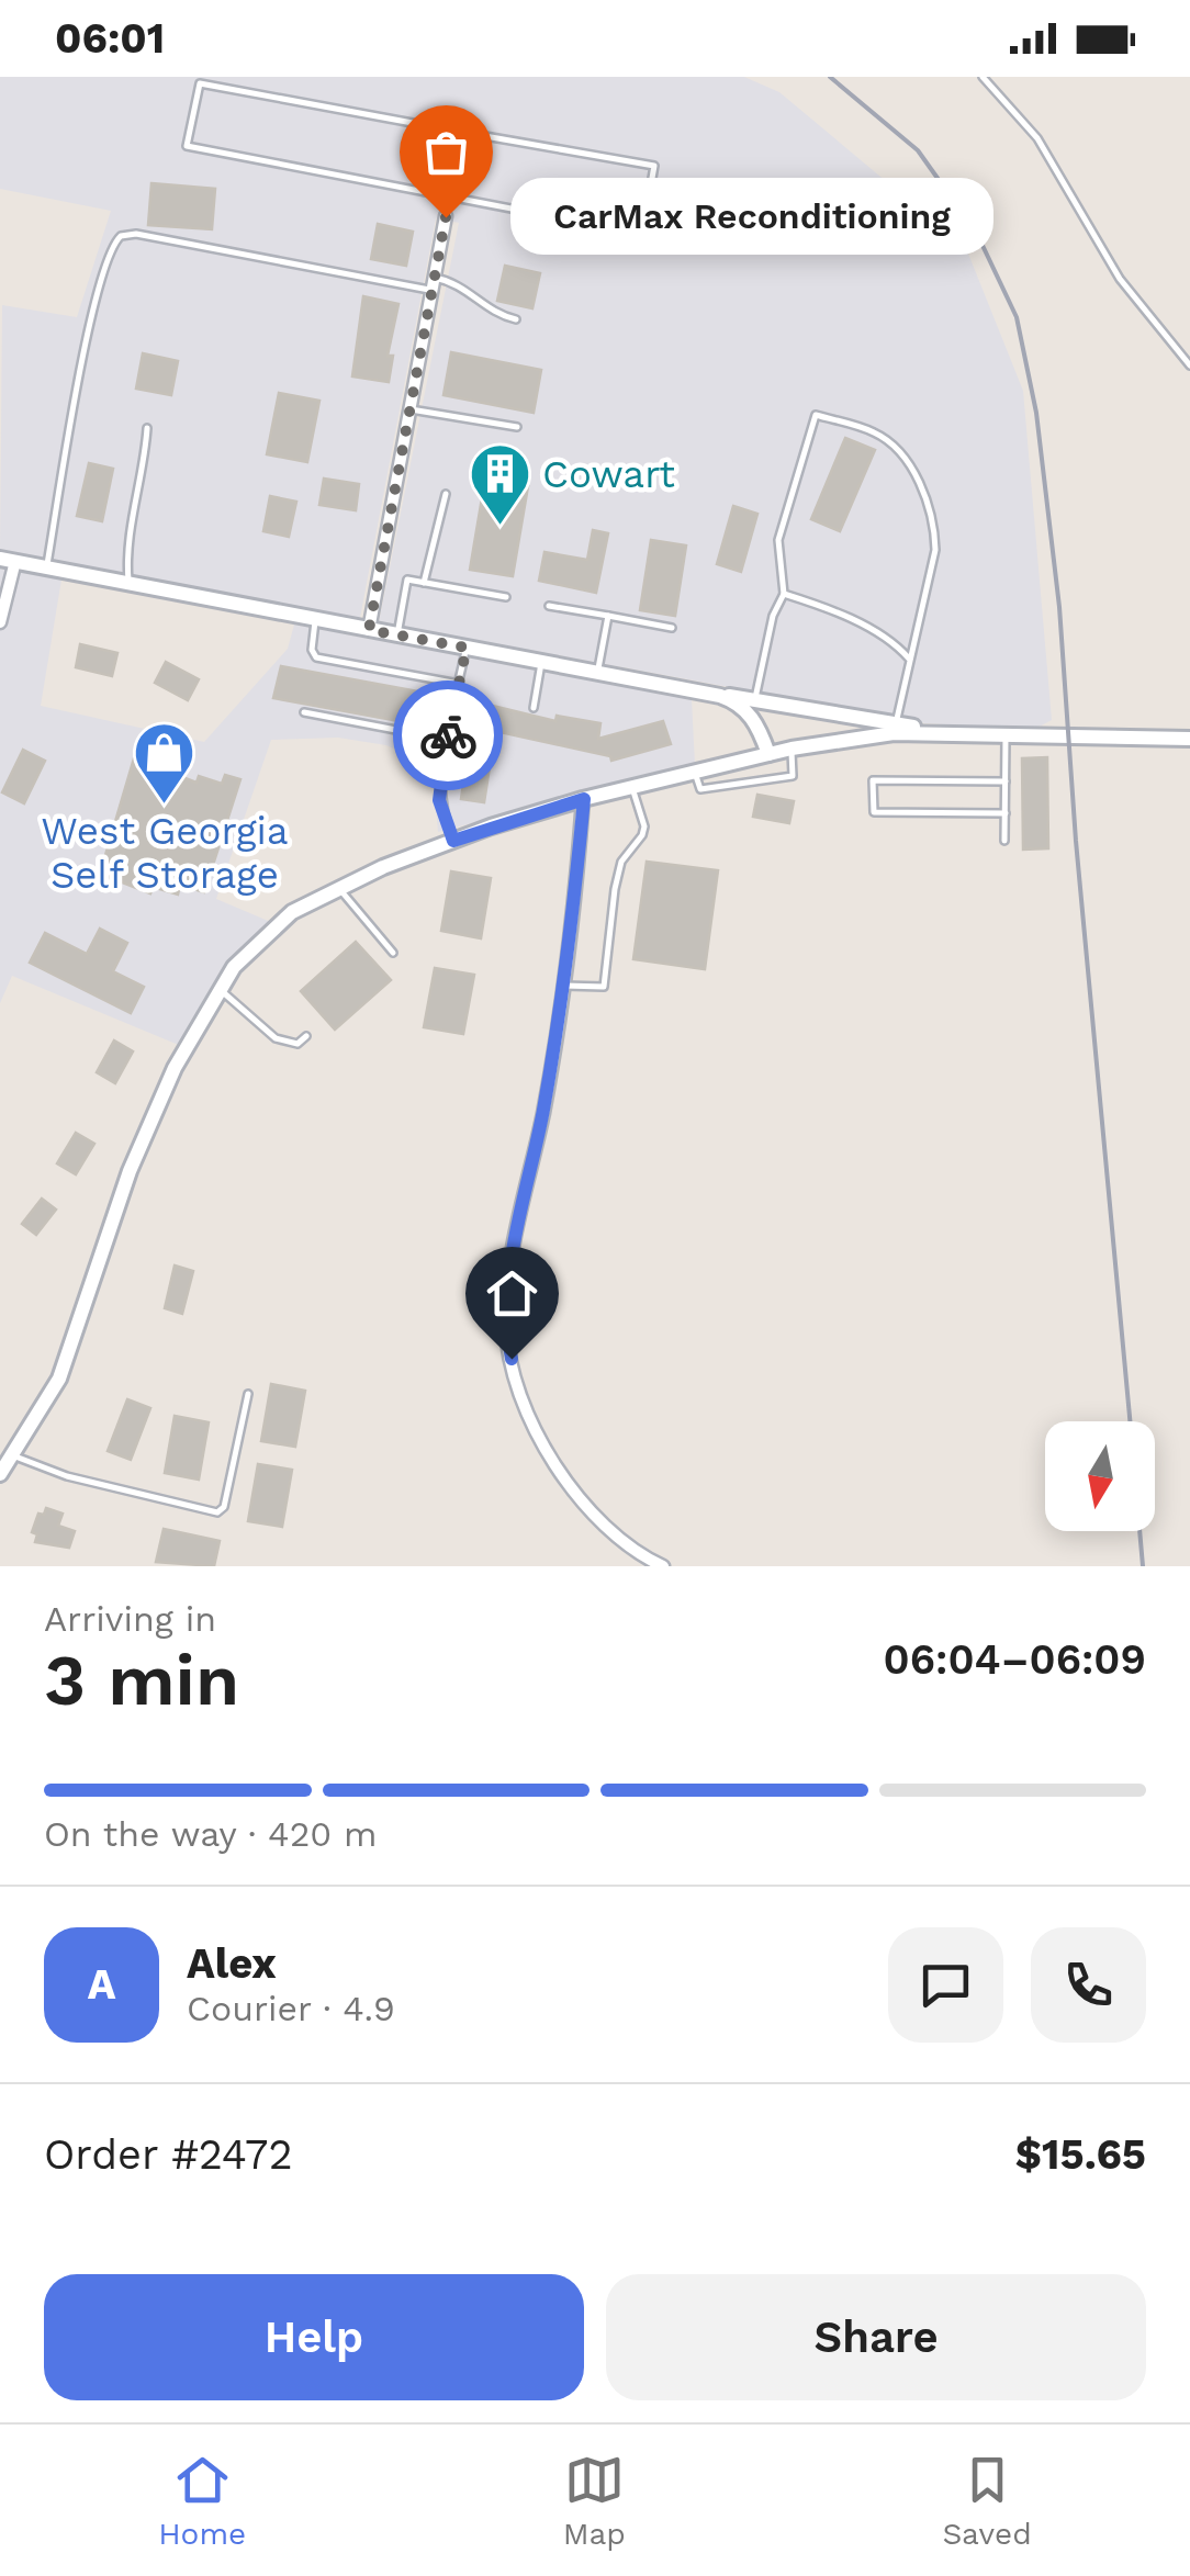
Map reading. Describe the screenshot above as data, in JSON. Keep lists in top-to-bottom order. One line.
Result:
{"places":{"other":["CarMax Reconditioning"],"building":["Cowart"],"shop":["West Georgia Self Storage"]},"north":"bottom","page":{"status":"06:01","bubble":"CarMax Reconditioning","heading":["3 min","Arriving in","06:04–06:09"],"panel":["Alex","Courier · 4.9","Order #2472","$15.65"],"bar":"On the way · 420 m","round":"A","buttons":["Help","Share"],"tabs":["Home","Map","Saved"]}}
